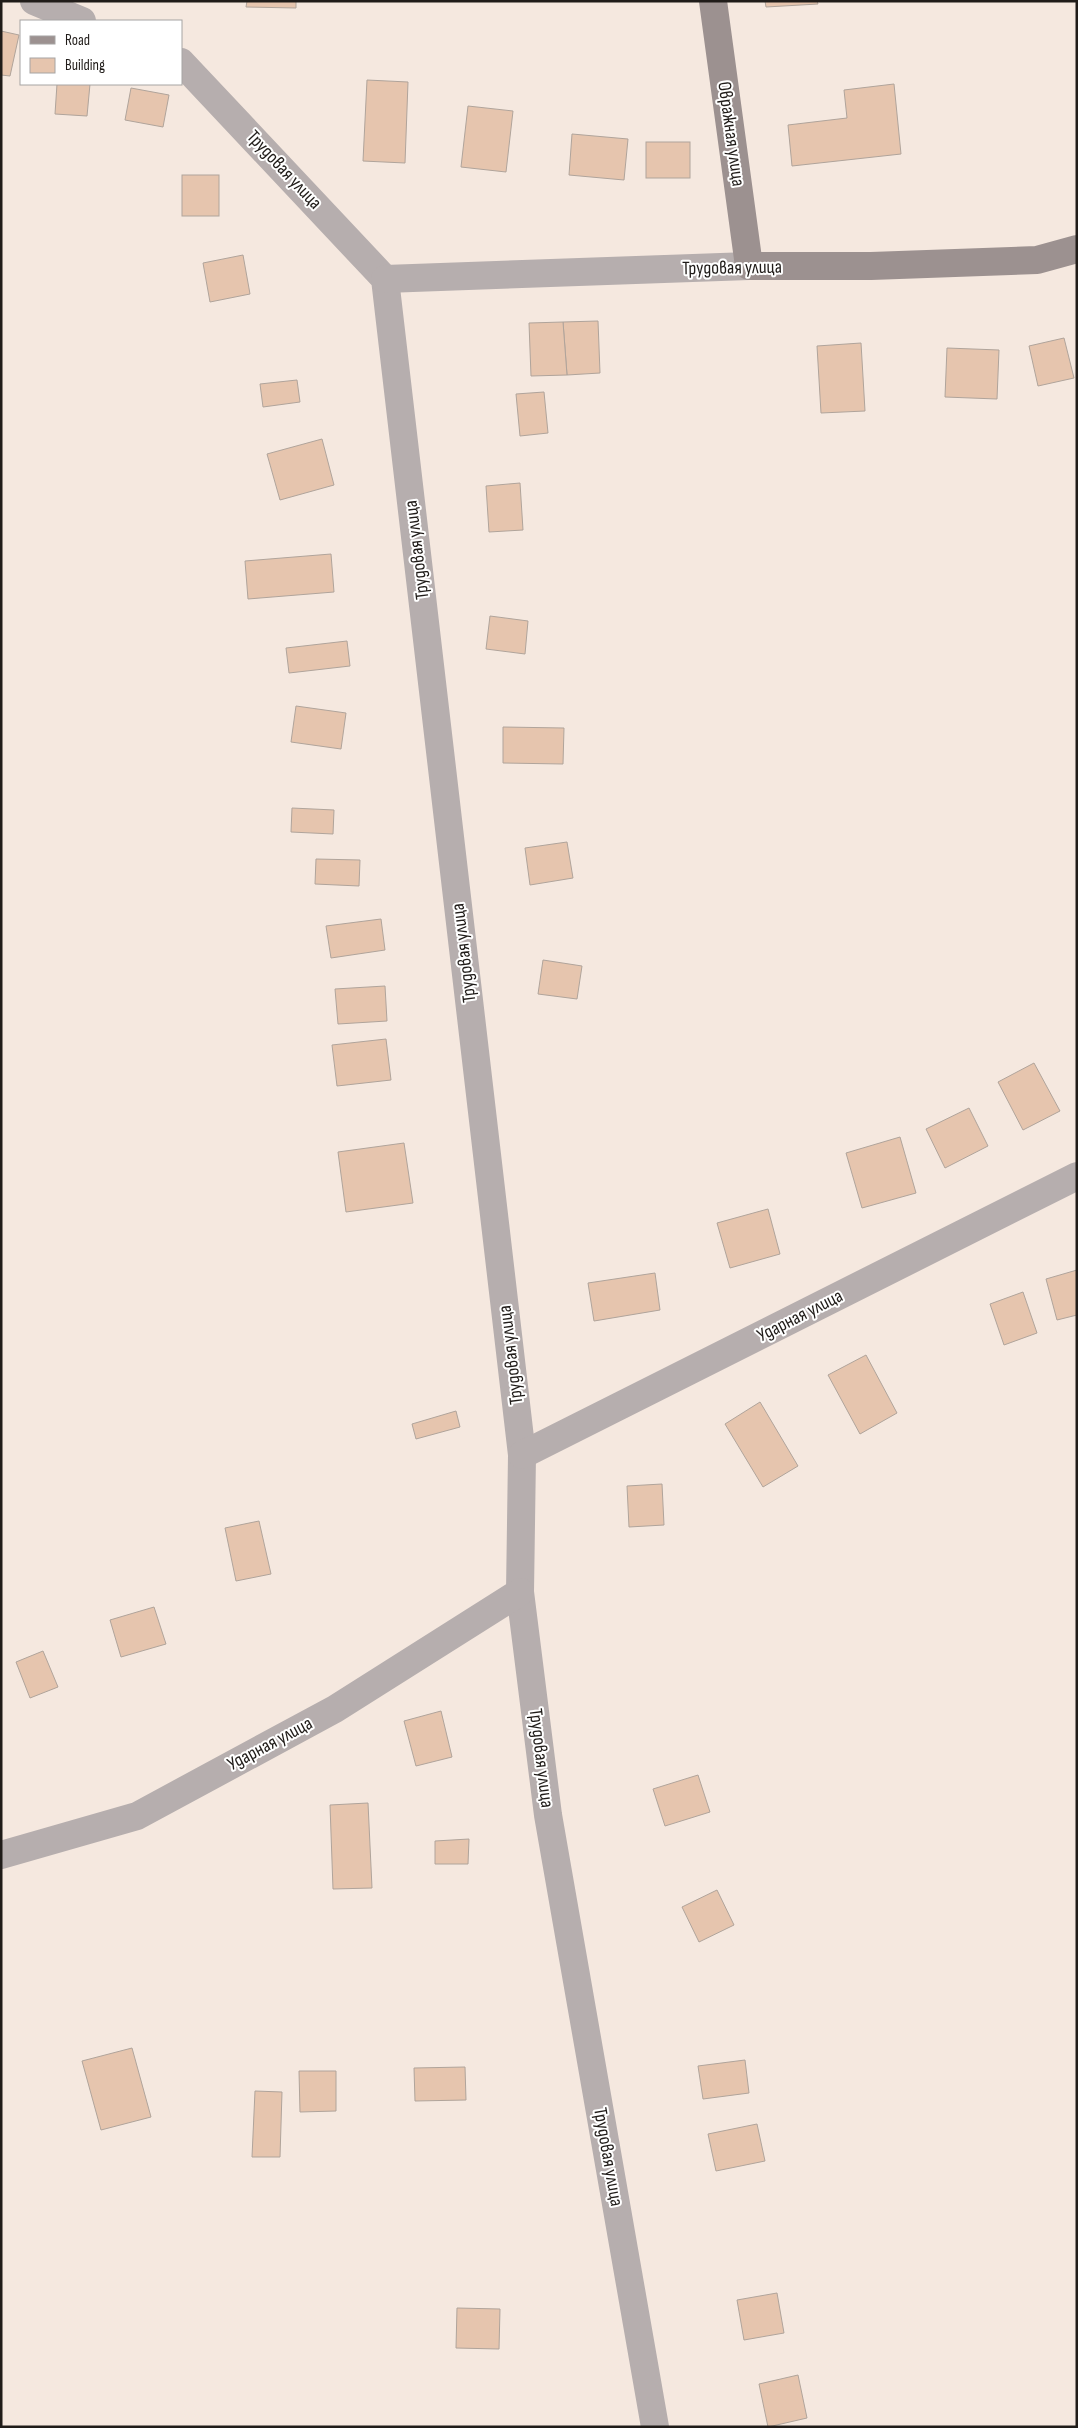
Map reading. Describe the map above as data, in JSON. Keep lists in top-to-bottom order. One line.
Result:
{"streets":{"street":["Овражная улица","Трудовая улица","Ударная улица"]},"crossings":[["Овражная улица","Трудовая улица"],["Трудовая улица","Ударная улица"]],"legend":["Road","Building"]}
